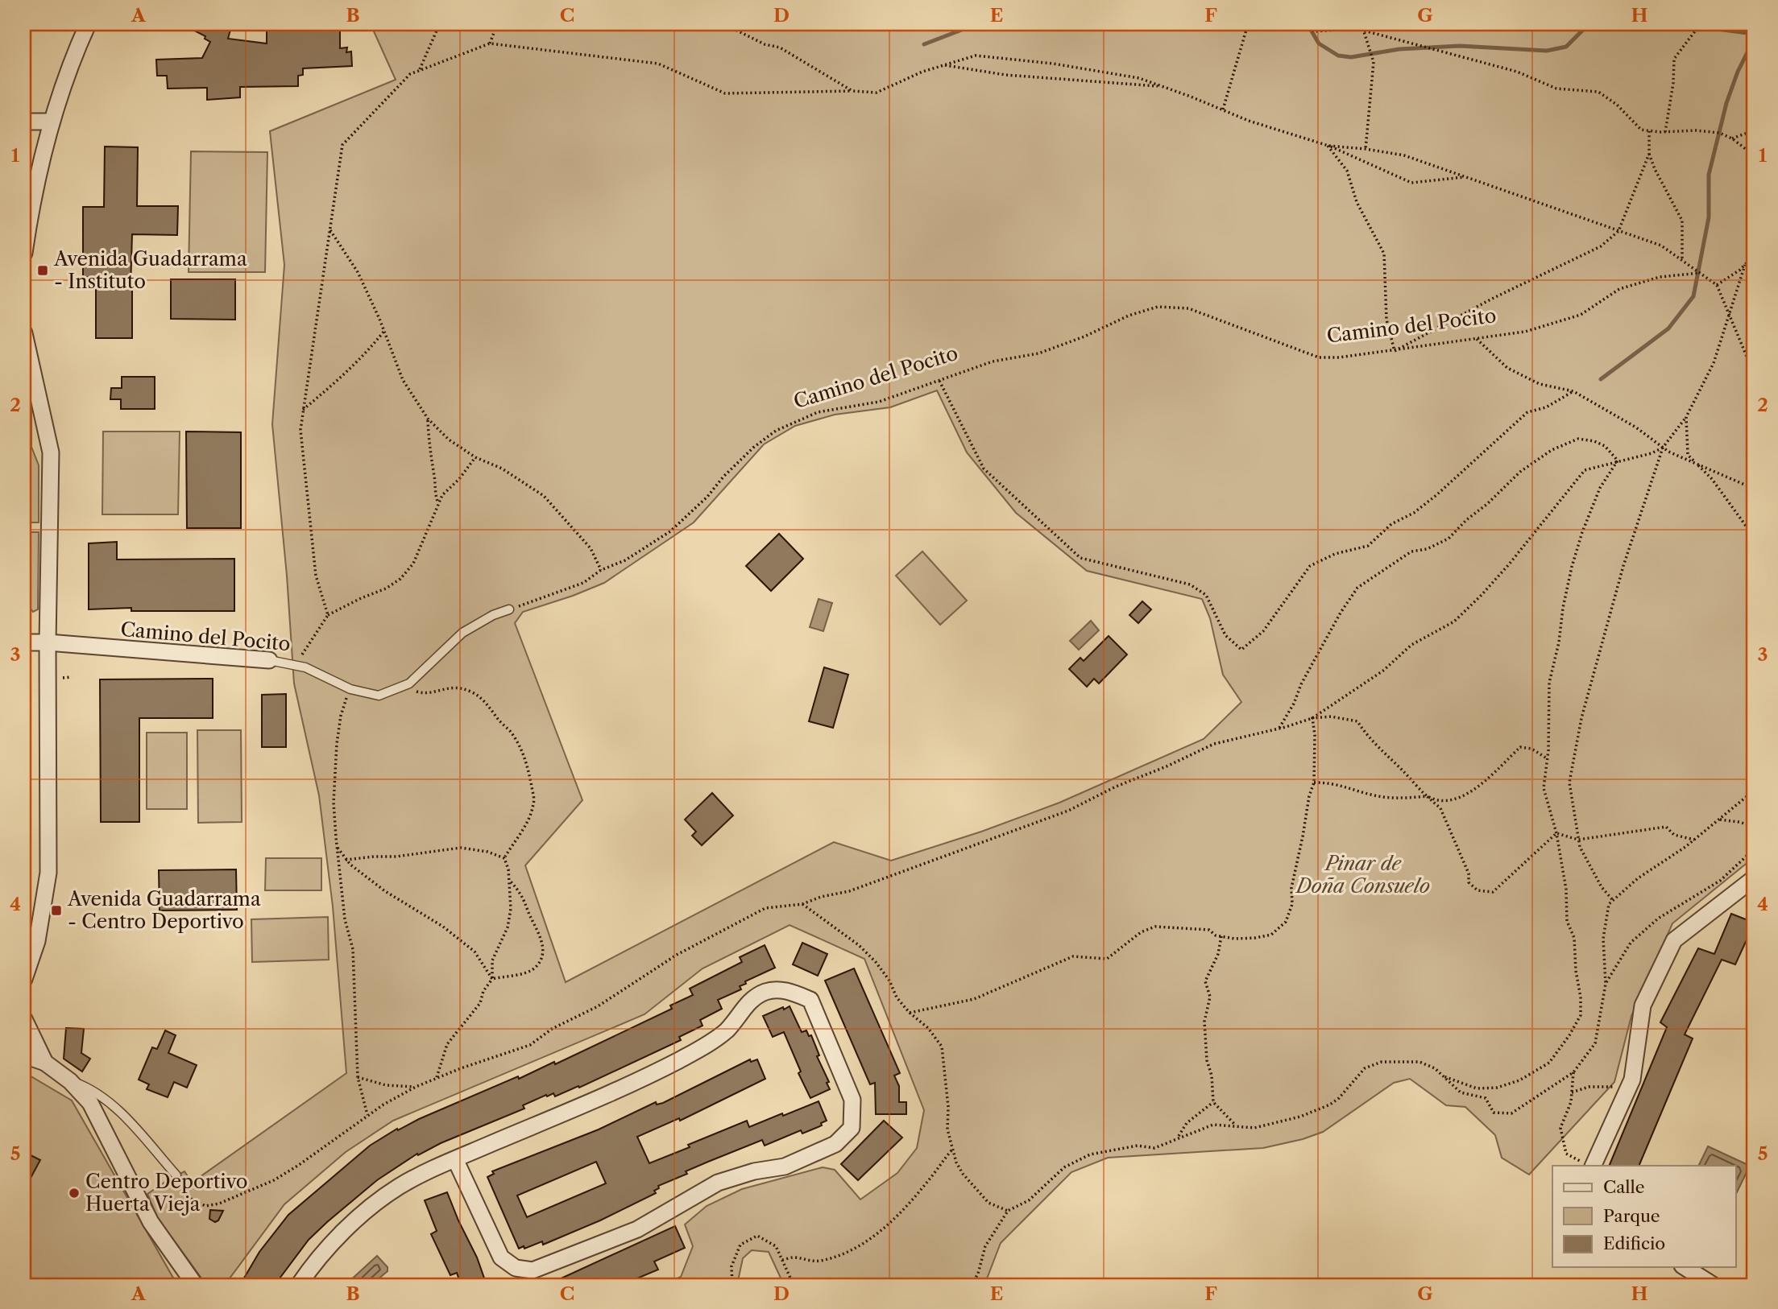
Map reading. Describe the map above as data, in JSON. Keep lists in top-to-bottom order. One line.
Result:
{"streets":{"street":["Camino del Pocito"]},"parks":["Pinar de Doña Consuelo"],"places":{"transit":["Avenida Guadarrama - Instituto","Avenida Guadarrama - Centro Deportivo"],"other":["Centro Deportivo Huerta Vieja"]},"legend":["Calle","Parque","Edificio"],"grid":{"columns":["A","B","C","D","E","F","G","H"],"rows":["1","2","3","4","5"]}}
